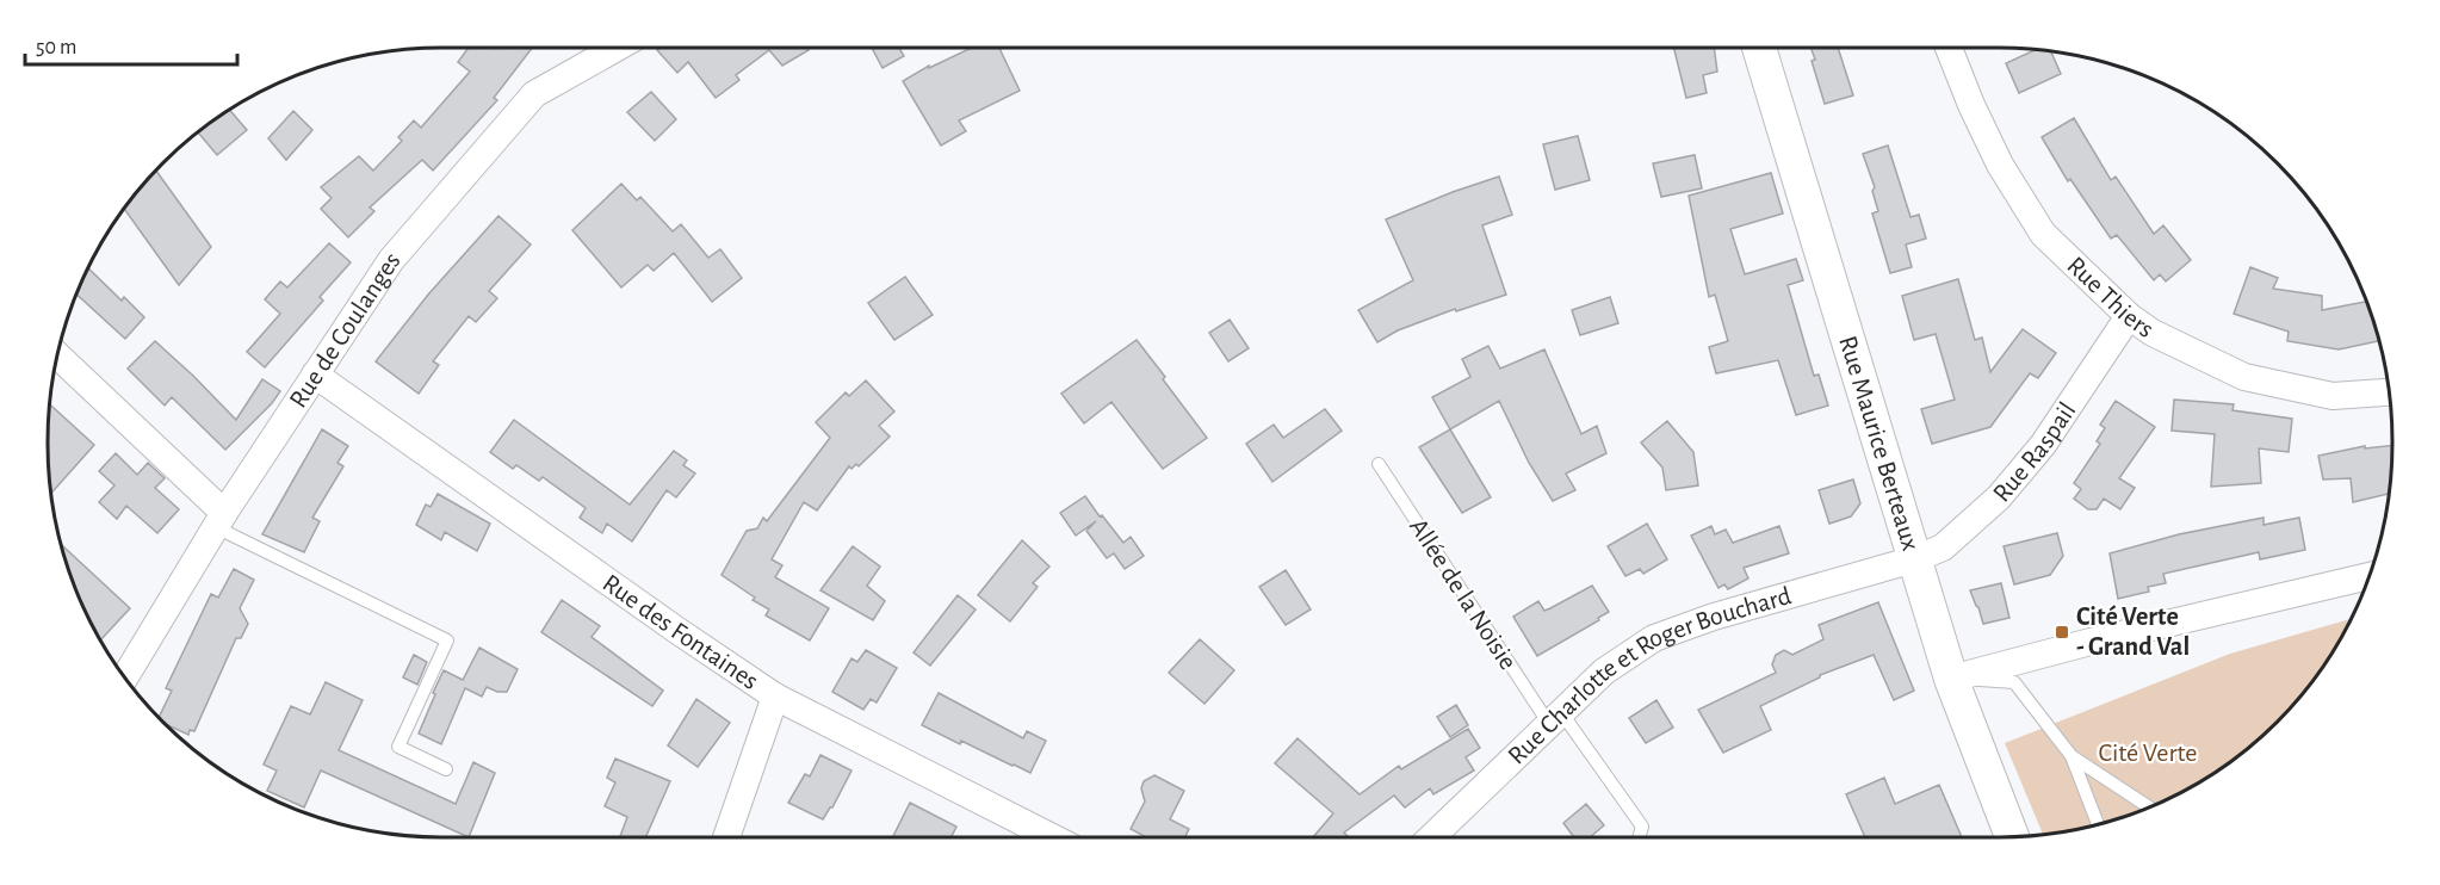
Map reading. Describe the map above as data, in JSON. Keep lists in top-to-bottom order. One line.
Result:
{"streets":{"street":["Rue Thiers","Rue de Coulanges","Rue Maurice Berteaux","Rue Raspail","Rue des Fontaines","Rue Charlotte et Roger Bouchard"],"lane":["Allée de la Noisie"]},"crossings":[["Rue Thiers","Rue Raspail"],["Rue de Coulanges","Rue des Fontaines"],["Rue Maurice Berteaux","Rue Raspail"],["Rue Maurice Berteaux","Rue Charlotte et Roger Bouchard"],["Rue Raspail","Rue Charlotte et Roger Bouchard"],["Allée de la Noisie","Rue Charlotte et Roger Bouchard"]],"parks":["Cité Verte"],"places":{"transit":["Cité Verte - Grand Val"]},"scale_bar":"50 m"}
